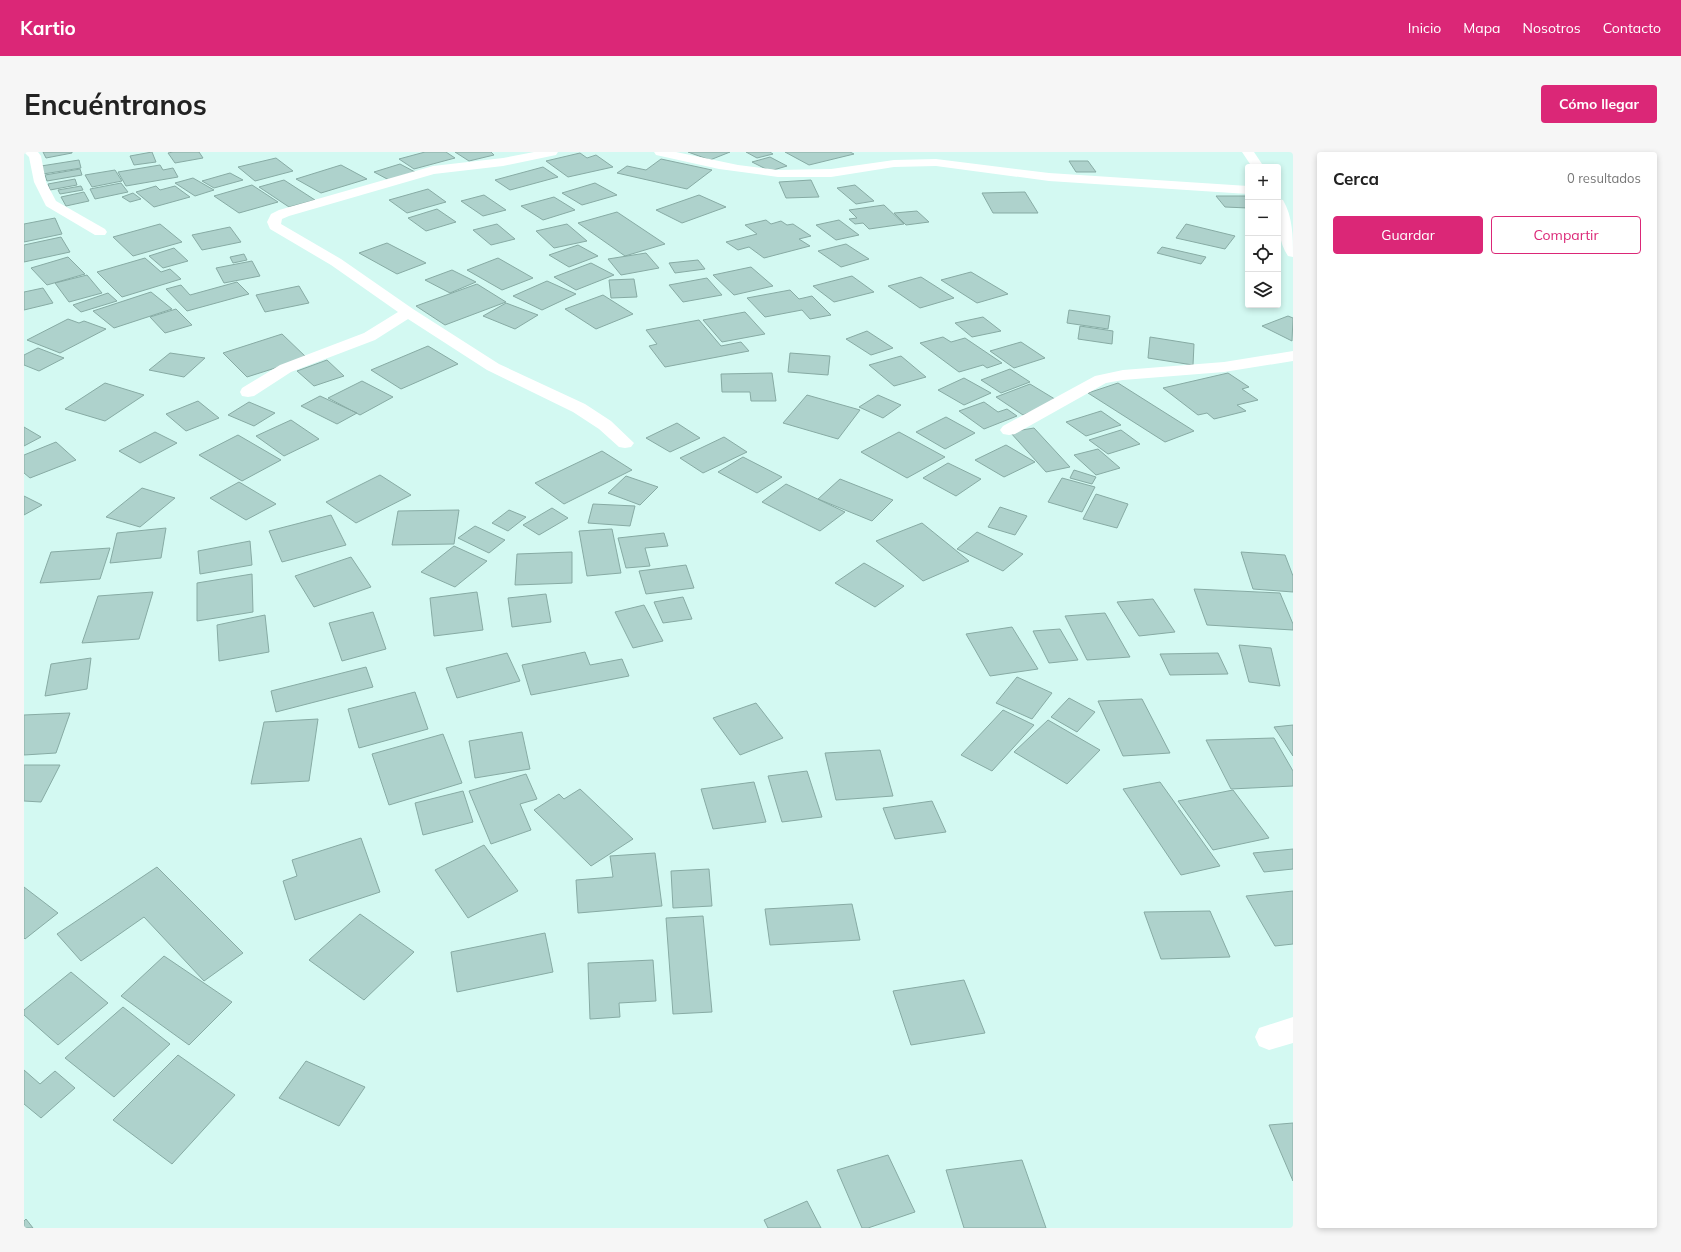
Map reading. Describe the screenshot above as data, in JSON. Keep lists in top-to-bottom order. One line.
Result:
{"page":{"header":"Kartio","nav":["Inicio","Mapa","Nosotros","Contacto"],"buttons":["Cómo llegar",["Guardar","Compartir"]],"title":"Encuéntranos","heading":["Cerca","0 resultados"],"map_buttons":["+","−"]}}
